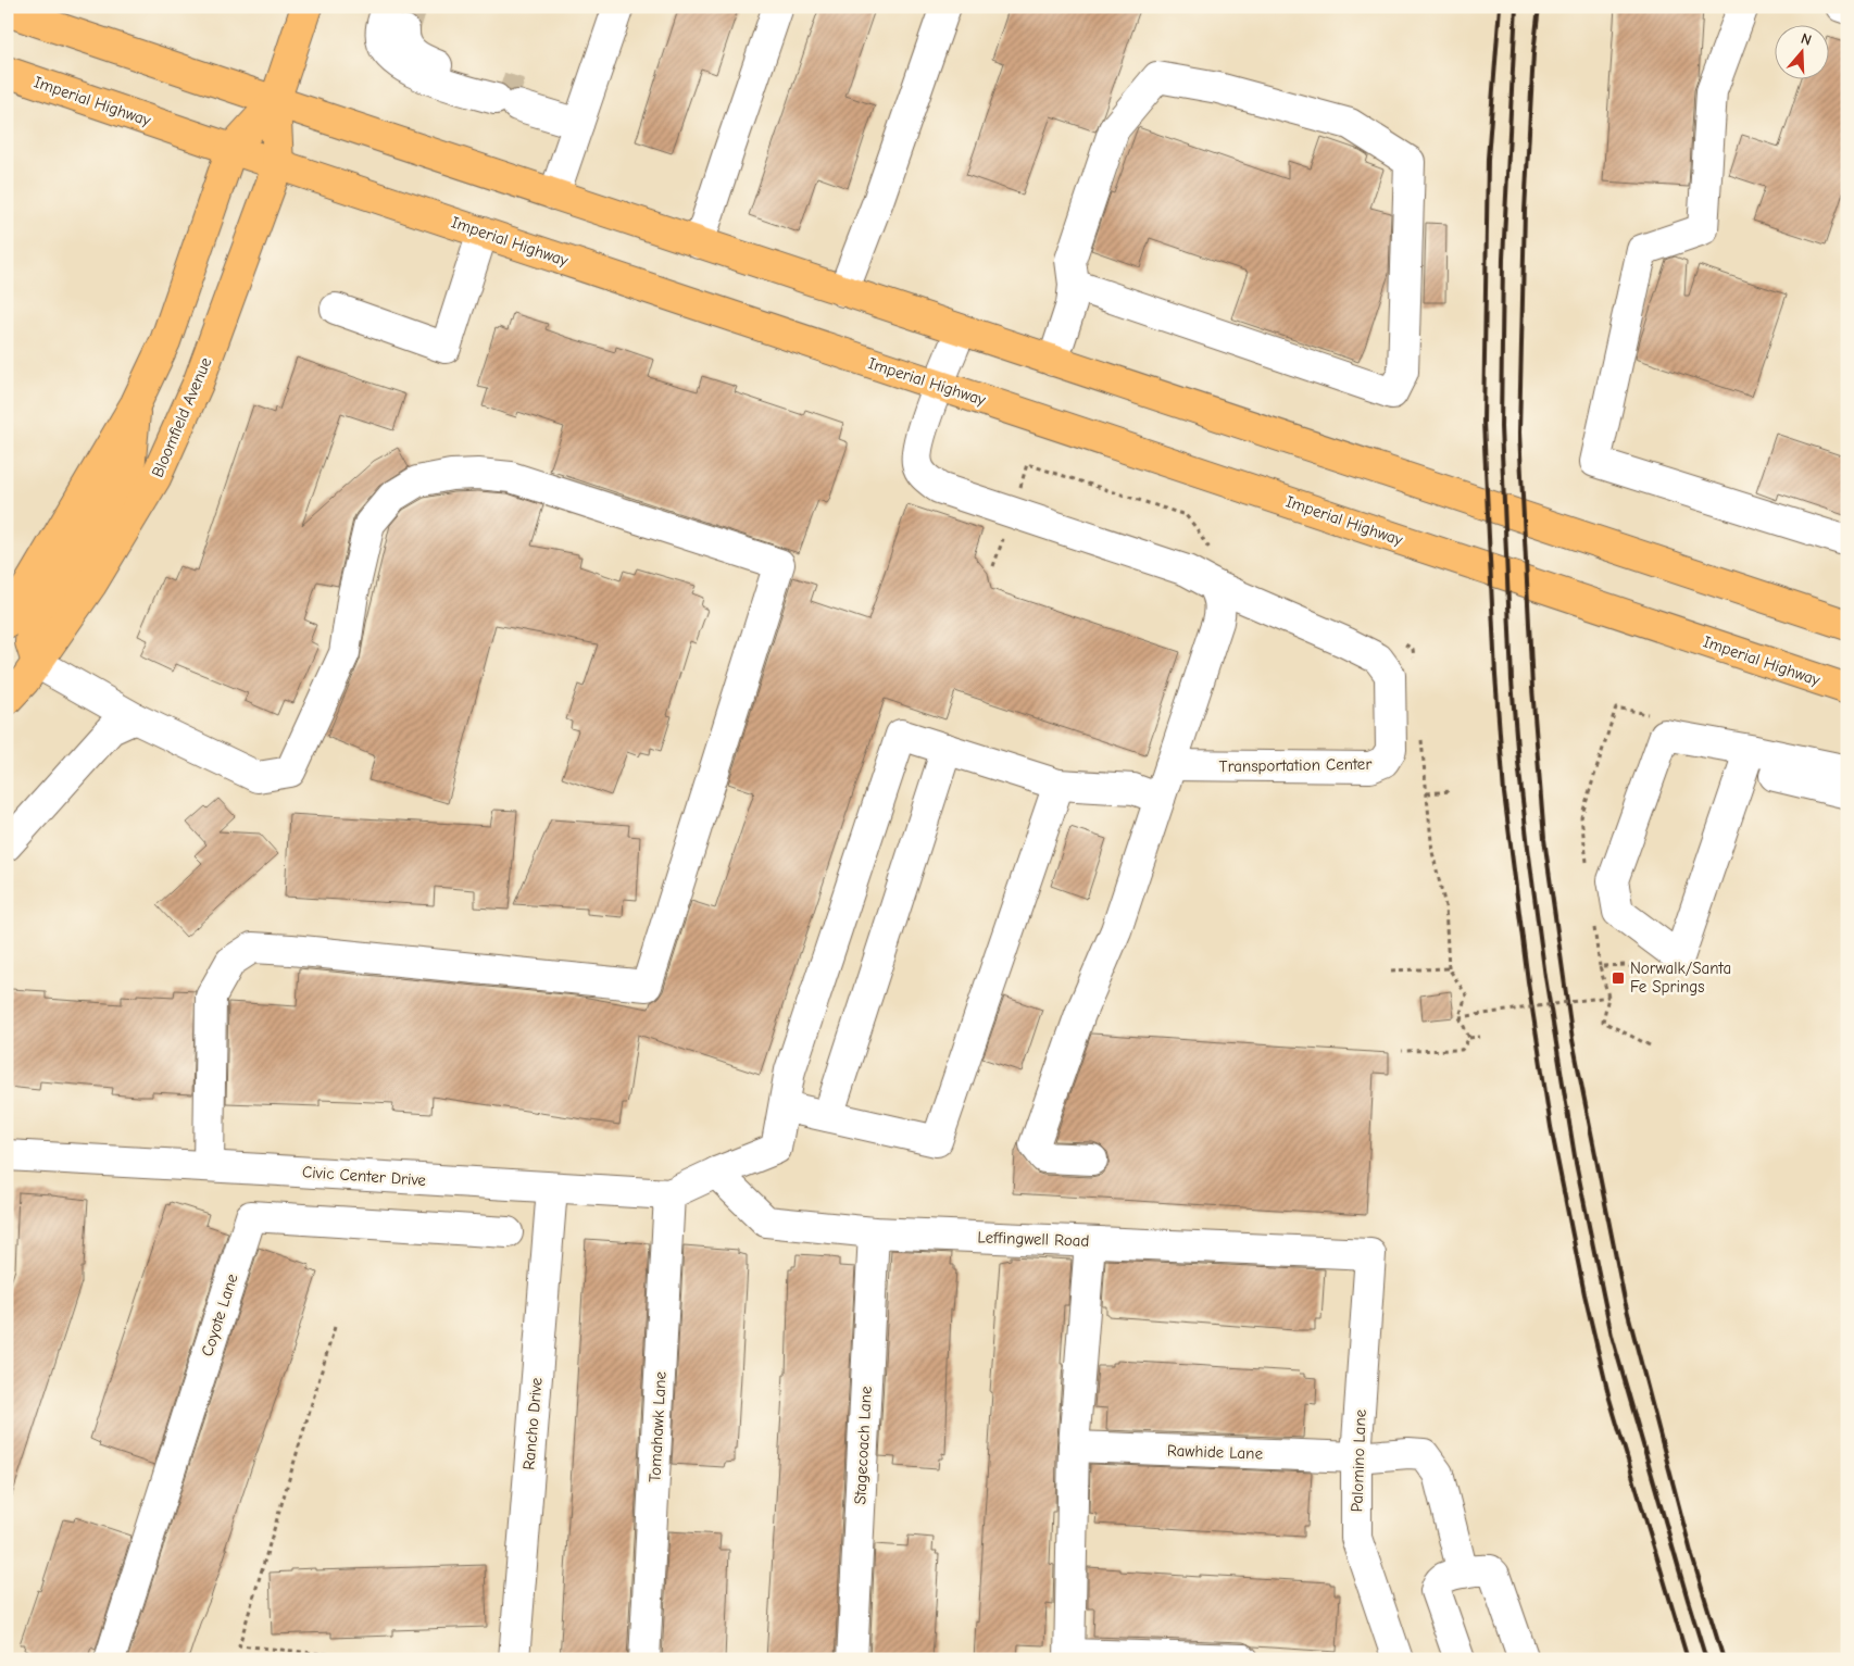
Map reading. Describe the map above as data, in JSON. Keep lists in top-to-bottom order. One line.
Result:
{"streets":{"main road":["Imperial Highway","Bloomfield Avenue"],"street":["Transportation Center","Civic Center Drive","Leffingwell Road","Coyote Lane","Rancho Drive","Tomahawk Lane","Stagecoach Lane","Rawhide Lane","Palomino Lane"]},"crossings":[["Imperial Highway","Bloomfield Avenue"],["Imperial Highway","Transportation Center"],["Civic Center Drive","Leffingwell Road"],["Civic Center Drive","Rancho Drive"],["Civic Center Drive","Tomahawk Lane"],["Leffingwell Road","Stagecoach Lane"],["Leffingwell Road","Palomino Lane"],["Rawhide Lane","Palomino Lane"]],"places":{"transit":["Norwalk/Santa Fe Springs"]},"north":"top"}
